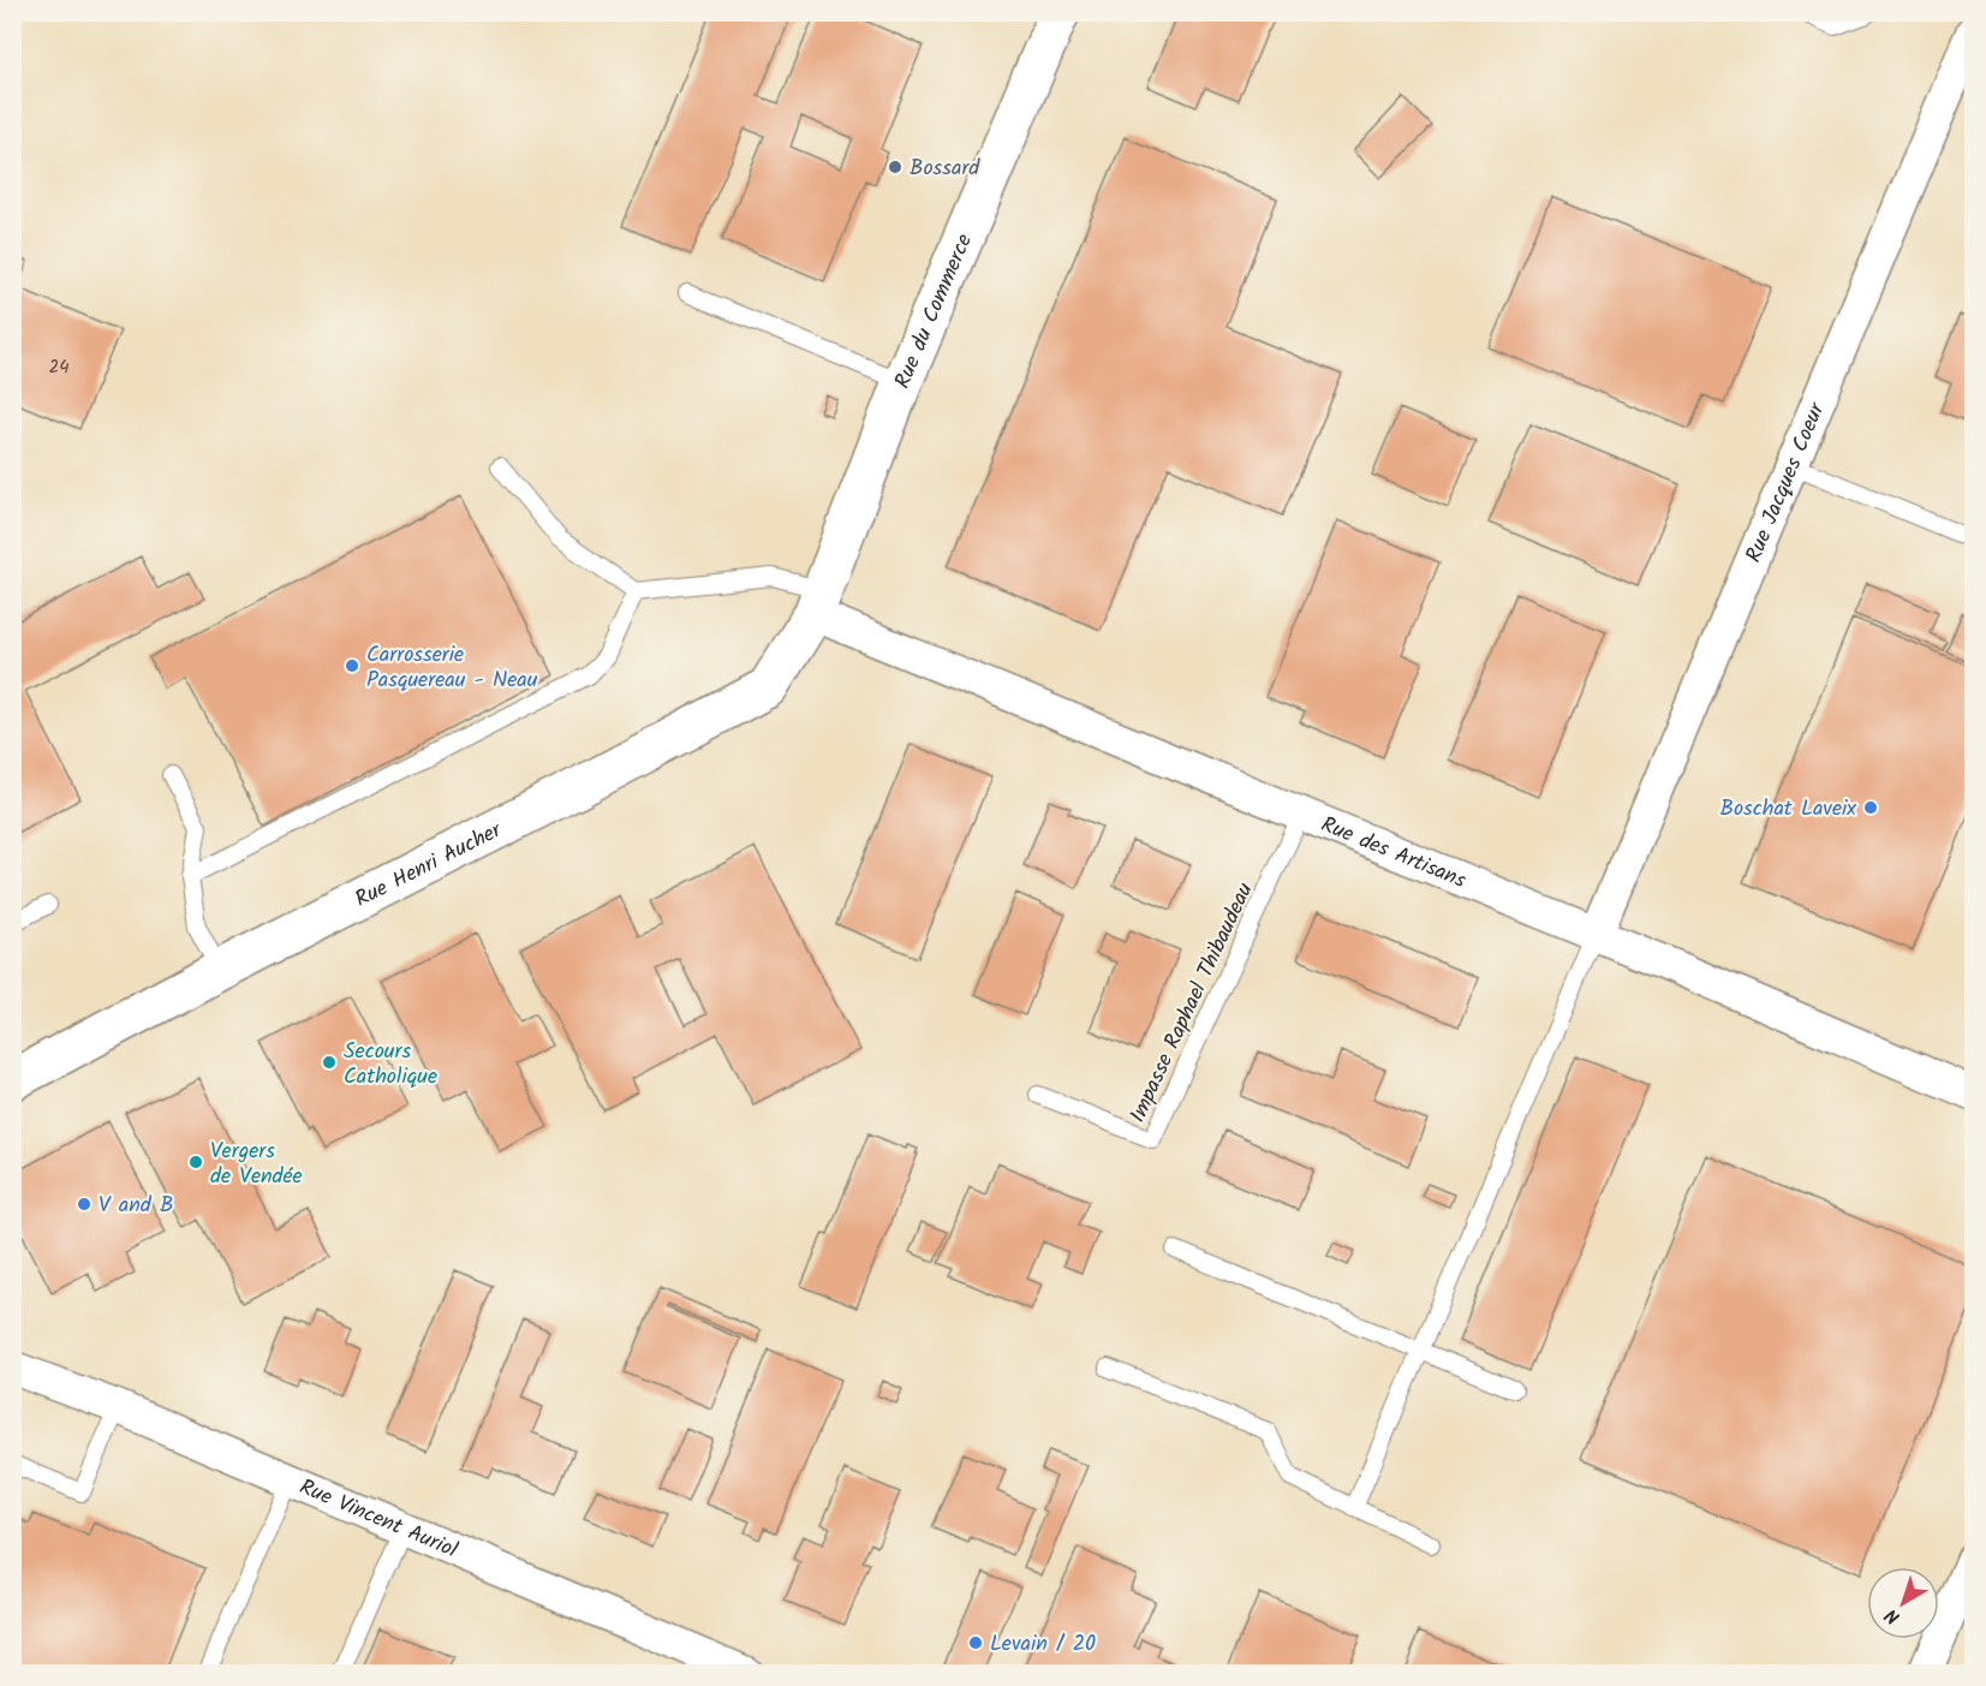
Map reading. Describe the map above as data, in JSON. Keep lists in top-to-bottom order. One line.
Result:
{"streets":{"street":["Rue du Commerce","Rue Jacques Coeur","Rue des Artisans","Rue Henri Aucher","Rue Vincent Auriol"],"lane":["Impasse Raphael Thibaudeau"]},"crossings":[["Rue du Commerce","Rue des Artisans"],["Rue du Commerce","Rue Henri Aucher"],["Rue Jacques Coeur","Rue des Artisans"],["Rue des Artisans","Rue Henri Aucher"],["Rue des Artisans","Impasse Raphael Thibaudeau"]],"places":["Bossard","Carrosserie Pasquereau - Neau","Boschat Laveix","Secours Catholique","Vergers de Vendée","V and B","Levain / 20"],"house_numbers":["24"],"north":"bottom left"}
